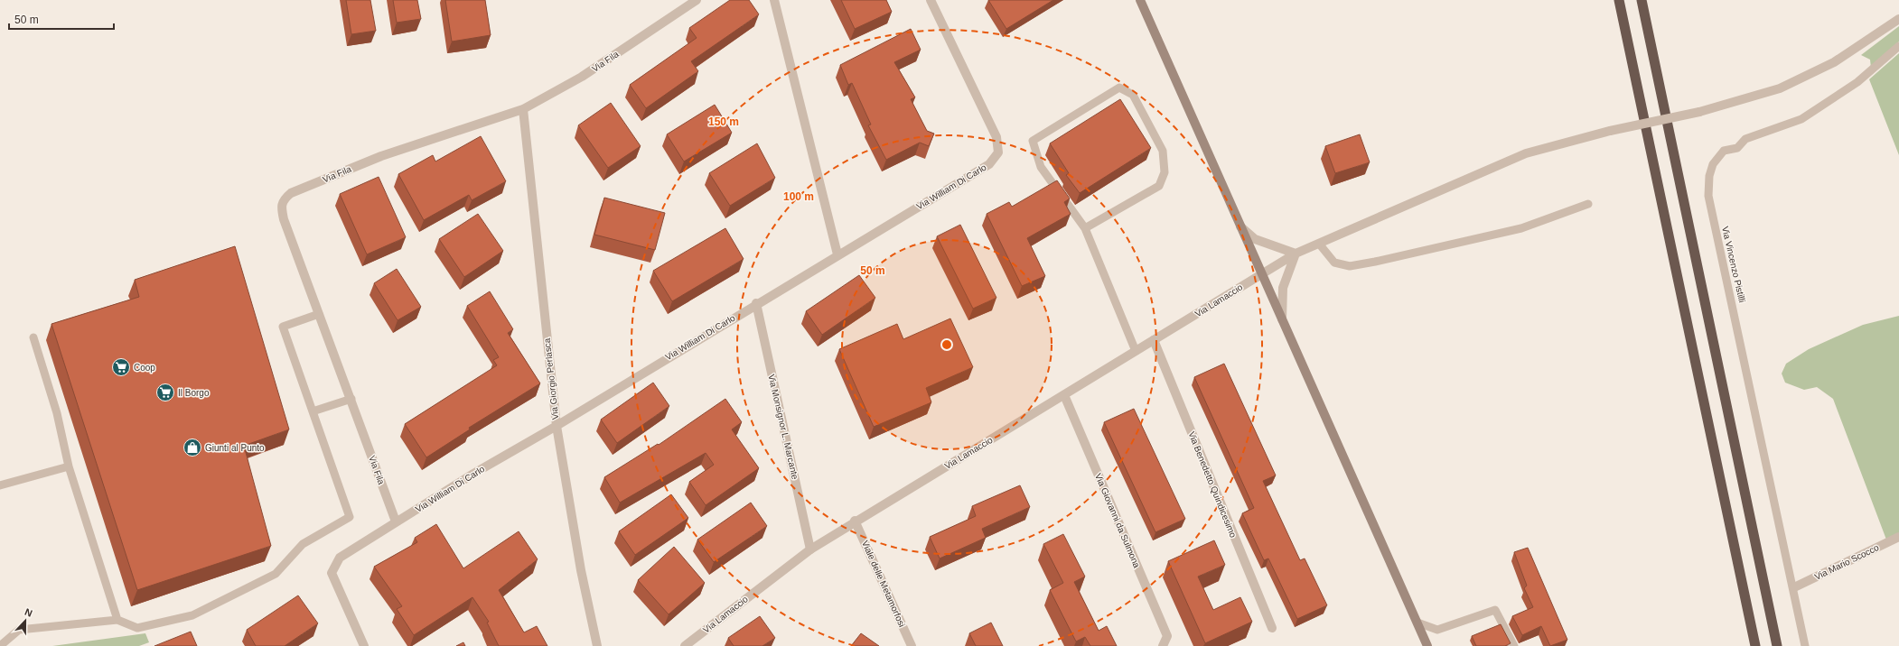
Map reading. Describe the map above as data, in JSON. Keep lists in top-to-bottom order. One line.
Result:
{"streets":{"street":["Via Fila","Via William Di Carlo","Via Lamaccio","Via Giorgio Perlasca","Via Monsignor L. Marcante","Via Benedetto Quindicesimo","Via Giovanni da Sulmona","Via Mario Scocco","Viale delle Metamorfosi"],"lane":["Via Vincenzo Pistilli"]},"crossings":[["Via Fila","Via William Di Carlo"],["Via Fila","Via Giorgio Perlasca"],["Via William Di Carlo","Via Giorgio Perlasca"],["Via William Di Carlo","Via Monsignor L. Marcante"],["Via Vincenzo Pistilli","Via Mario Scocco"],["Via Lamaccio","Via Monsignor L. Marcante"],["Via Lamaccio","Via Benedetto Quindicesimo"],["Via Lamaccio","Via Giovanni da Sulmona"],["Via Lamaccio","Viale delle Metamorfosi"]],"places":{"supermarket":["Coop","Il Borgo"],"shop":["Giunti al Punto"]},"scale_bar":"50 m","north":"top","rings":["150 m","100 m","50 m"]}
